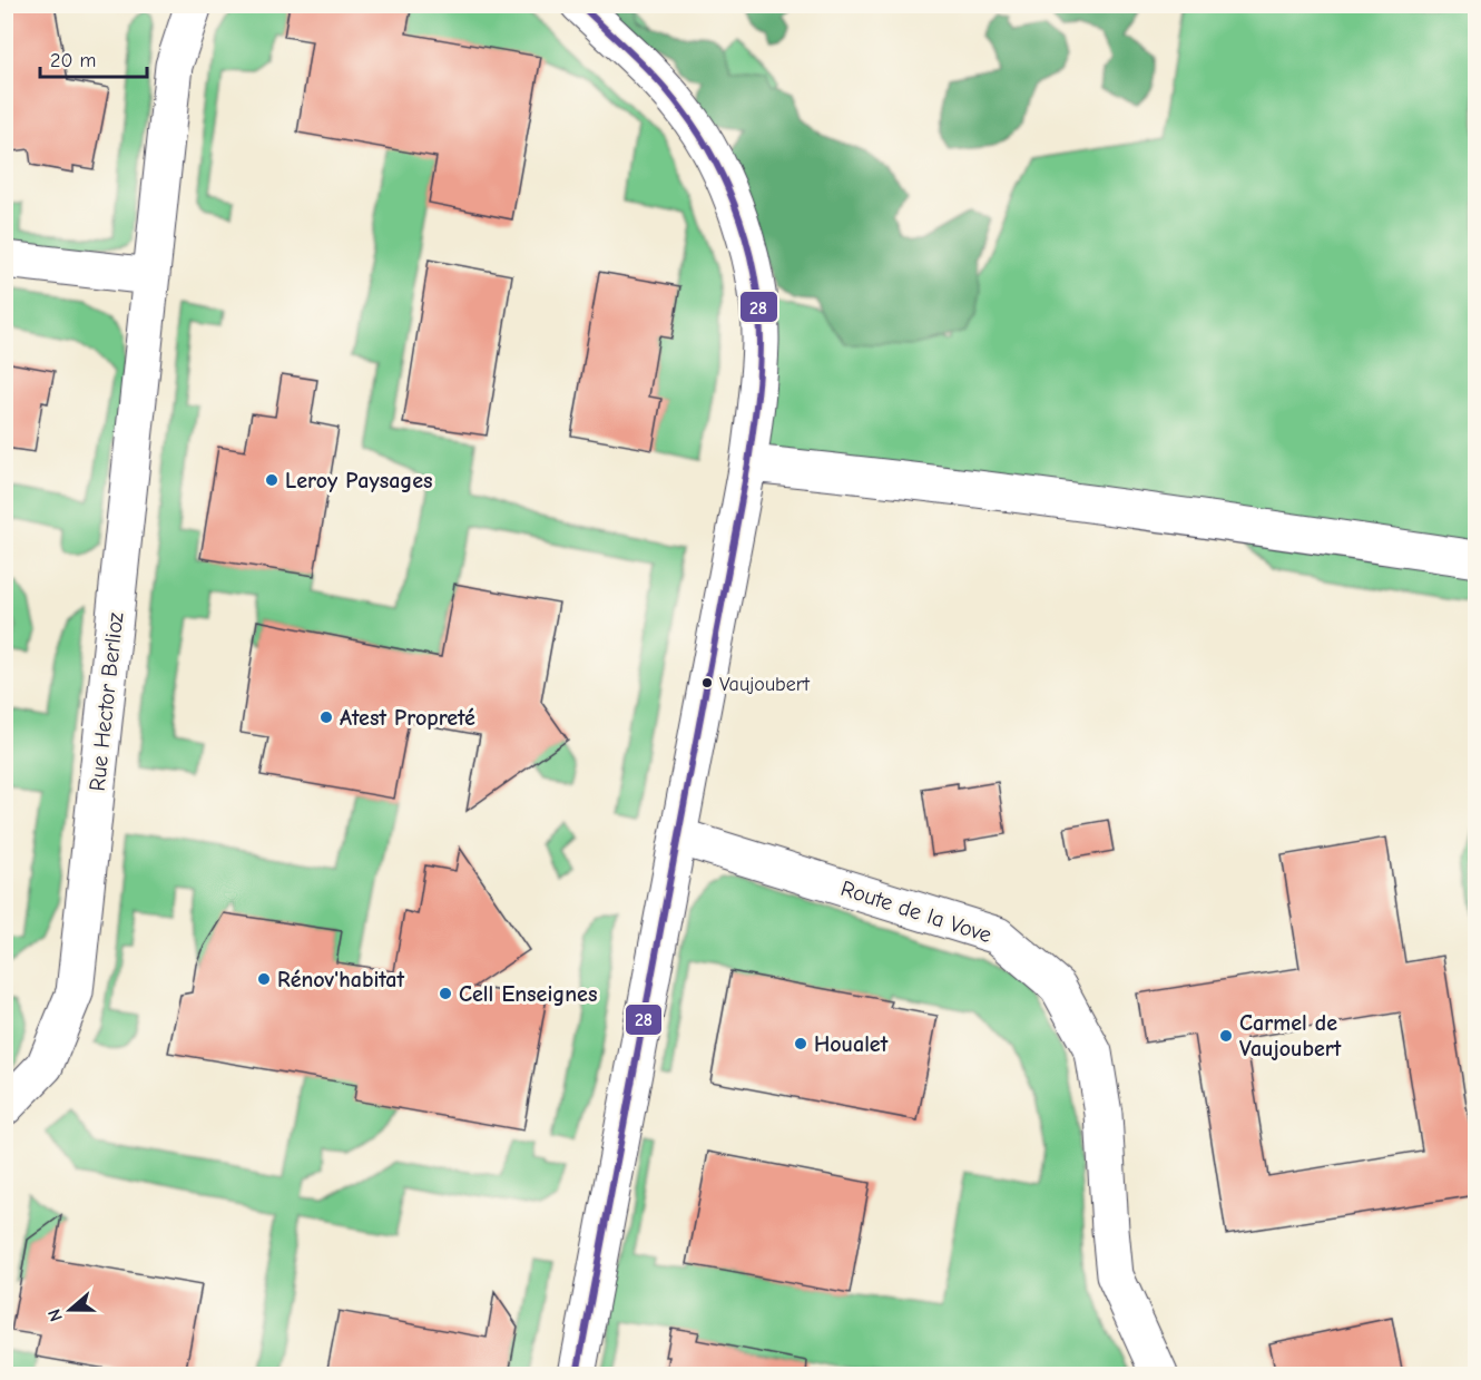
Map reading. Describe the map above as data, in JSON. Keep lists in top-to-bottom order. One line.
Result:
{"streets":{"street":["Rue Hector Berlioz","Route de la Vove"]},"places":["Leroy Paysages","Vaujoubert","Atest Propreté","Rénov'habitat","Cell Enseignes","Carmel de Vaujoubert","Houalet"],"lines":["transit line 28"],"scale_bar":"20 m","north":"left"}
